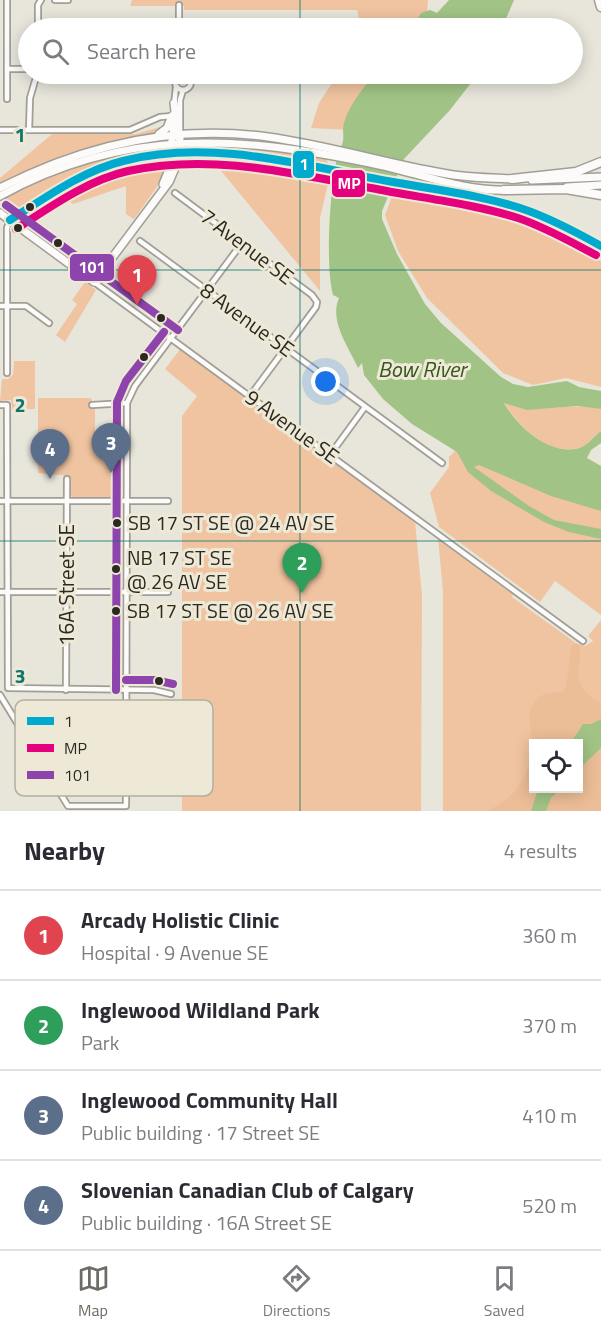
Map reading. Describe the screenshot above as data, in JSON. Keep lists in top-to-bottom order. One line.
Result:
{"streets":{"main road":["9 Avenue SE"],"street":["7 Avenue SE","8 Avenue SE","16A Street SE"]},"crossings":[["7 Avenue SE","8 Avenue SE"]],"water":["Bow River"],"places":["SB 17 ST SE @ 24 AV SE","NB 17 ST SE @ 26 AV SE","SB 17 ST SE @ 26 AV SE"],"lines":["transit line 1","transit line MP","transit line 101"],"legend":["1","MP","101"],"page":{"search":"Search here","pins":["1","3","4","2"],"heading":["Nearby","4 results"],"list":[{"mark":"1","name":"Arcady Holistic Clinic","note":"Hospital · 9 Avenue SE","value":"360 m"},{"mark":"2","name":"Inglewood Wildland Park","note":"Park","value":"370 m"},{"mark":"3","name":"Inglewood Community Hall","note":"Public building · 17 Street SE","value":"410 m"},{"mark":"4","name":"Slovenian Canadian Club of Calgary","note":"Public building · 16A Street SE","value":"520 m"}],"nav":["Map","Directions","Saved"]},"grid":{"rows":["1","2","3"]}}
